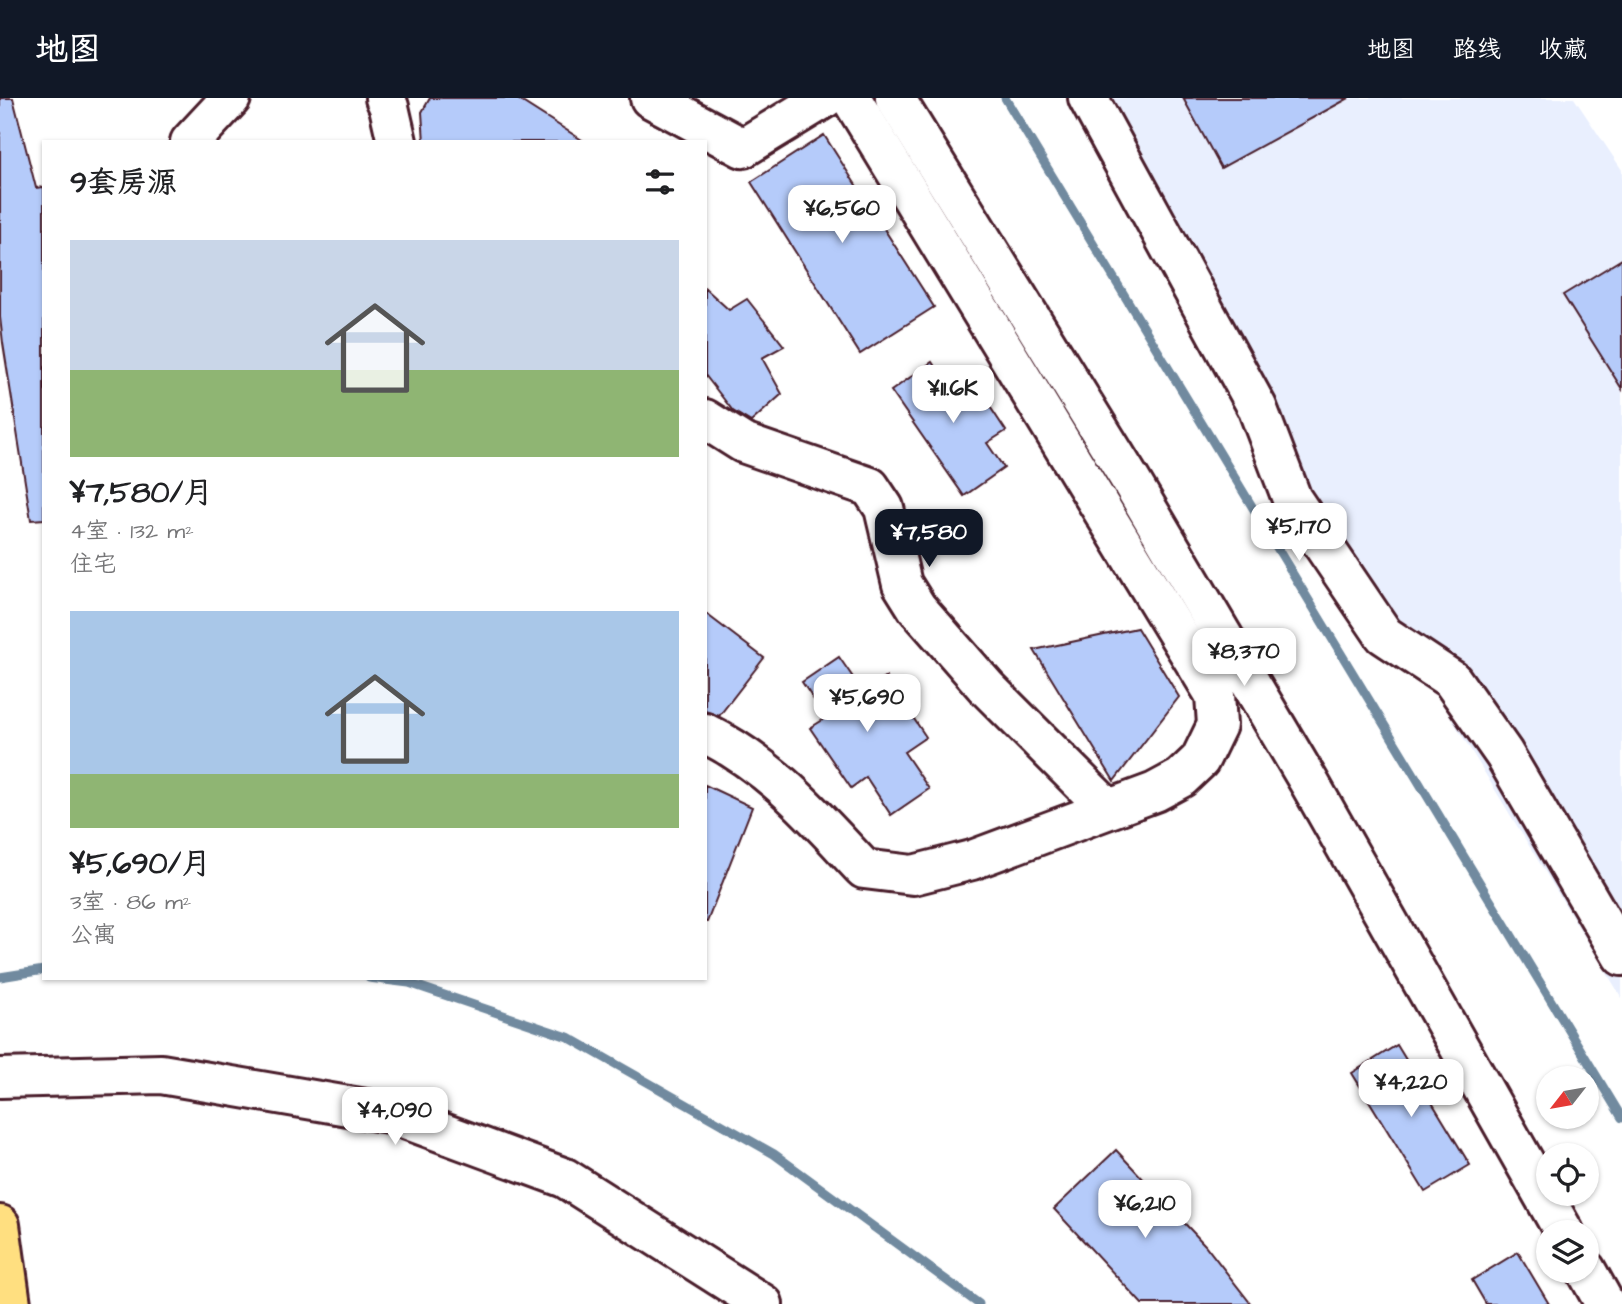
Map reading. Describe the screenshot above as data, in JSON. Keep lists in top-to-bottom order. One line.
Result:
{"north":"bottom left","page":{"header":"地图","nav":["地图","路线","收藏"],"heading":"9套房源","price":["¥6,560","¥11.6K","¥5,170","¥7,580","¥8,370","¥5,690","¥4,220","¥4,090","¥6,210"],"list":[{"name":"¥7,580/月","note":"4室 · 132 m² · 住宅"},{"name":"¥5,690/月","note":"3室 · 86 m² · 公寓"}]}}
